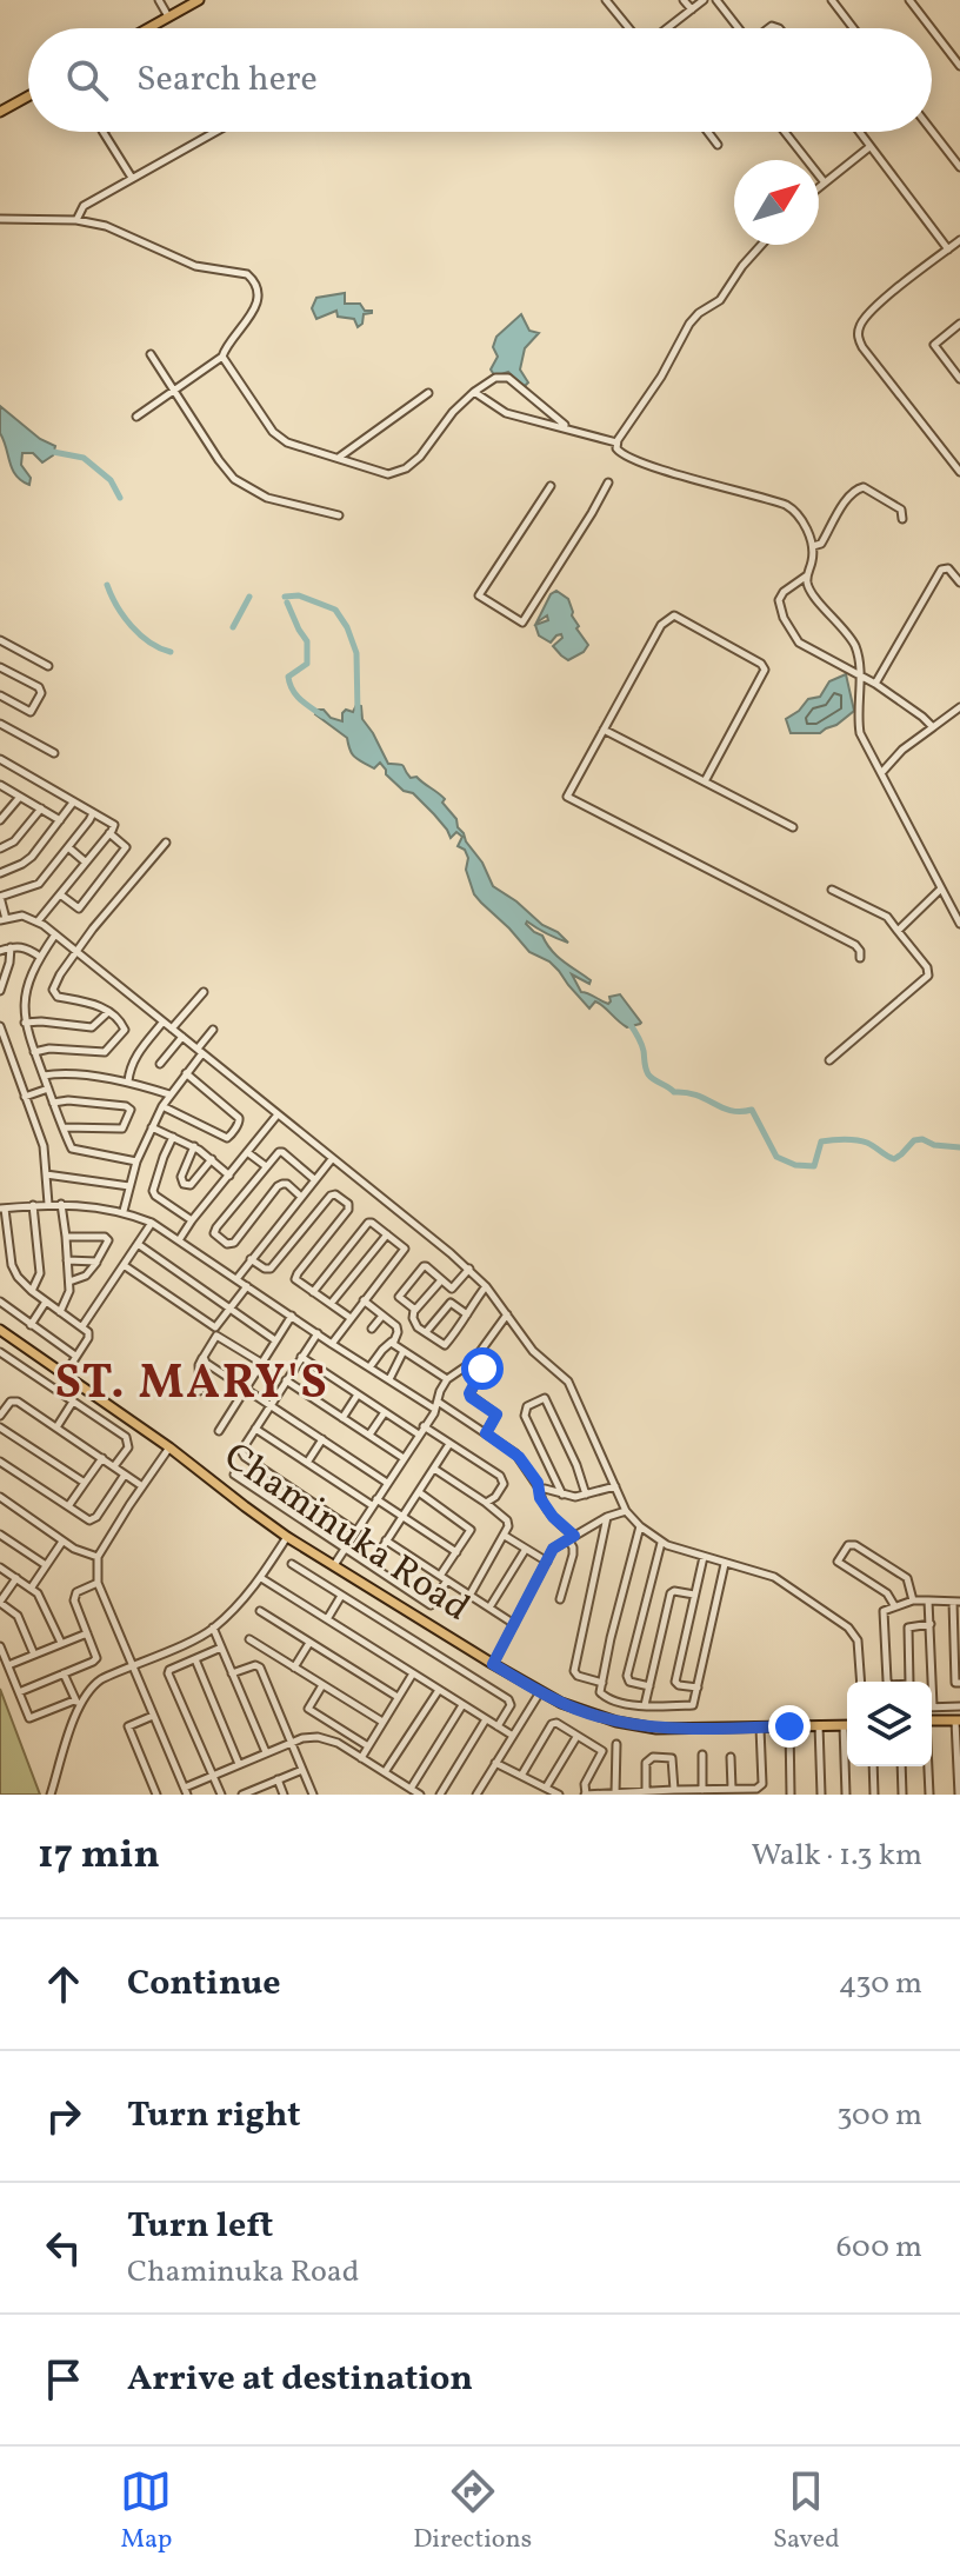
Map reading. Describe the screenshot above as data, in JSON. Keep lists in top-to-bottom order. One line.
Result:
{"streets":{"main road":["Chaminuka Road"]},"districts":["ST. MARY'S"],"north":"top right","page":{"search":"Search here","heading":["17 min","Walk · 1.3 km"],"list":[["Continue","430 m"],["Turn right","300 m"],["Turn left","Chaminuka Road","600 m"],"Arrive at destination"],"nav":["Map","Directions","Saved"]}}
